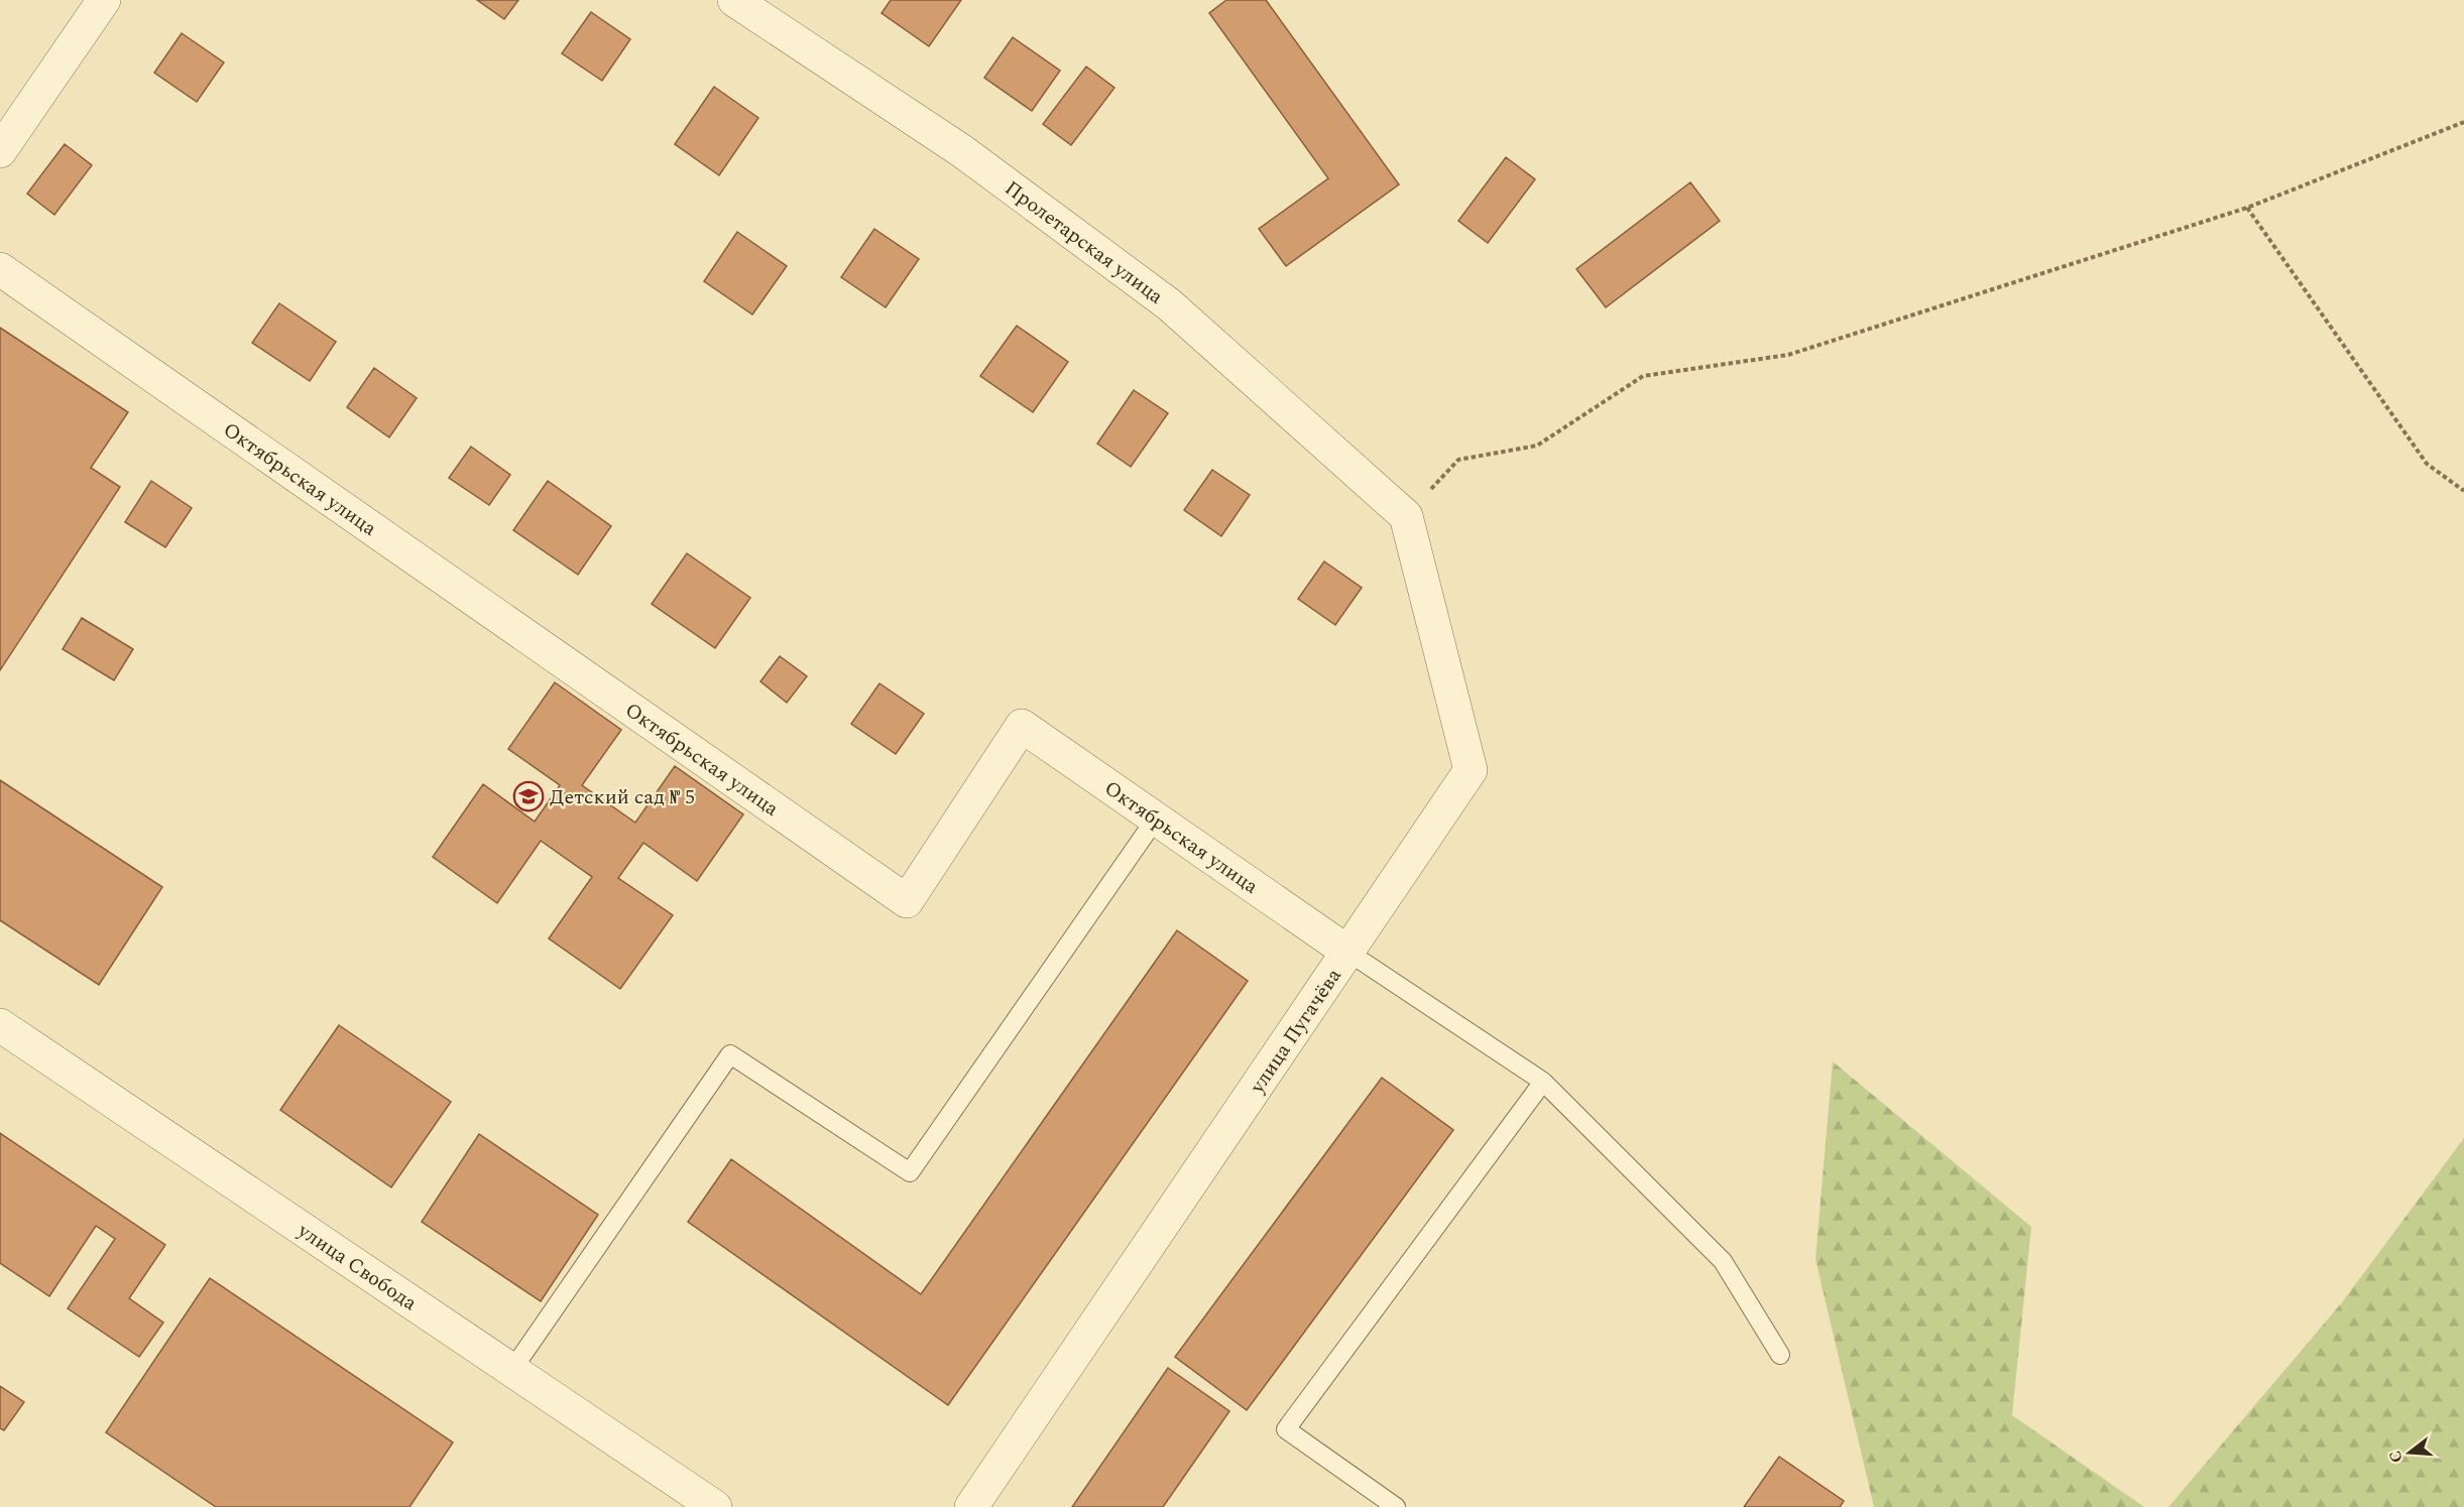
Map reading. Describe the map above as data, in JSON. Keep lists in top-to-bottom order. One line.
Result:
{"streets":{"street":["Пролетарская улица","Октябрьская улица","улица Пугачёва","улица Свобода"]},"crossings":[["Пролетарская улица","улица Пугачёва"],["Октябрьская улица","улица Пугачёва"]],"places":{"school or university":["Детский сад № 5"]},"north":"left"}
